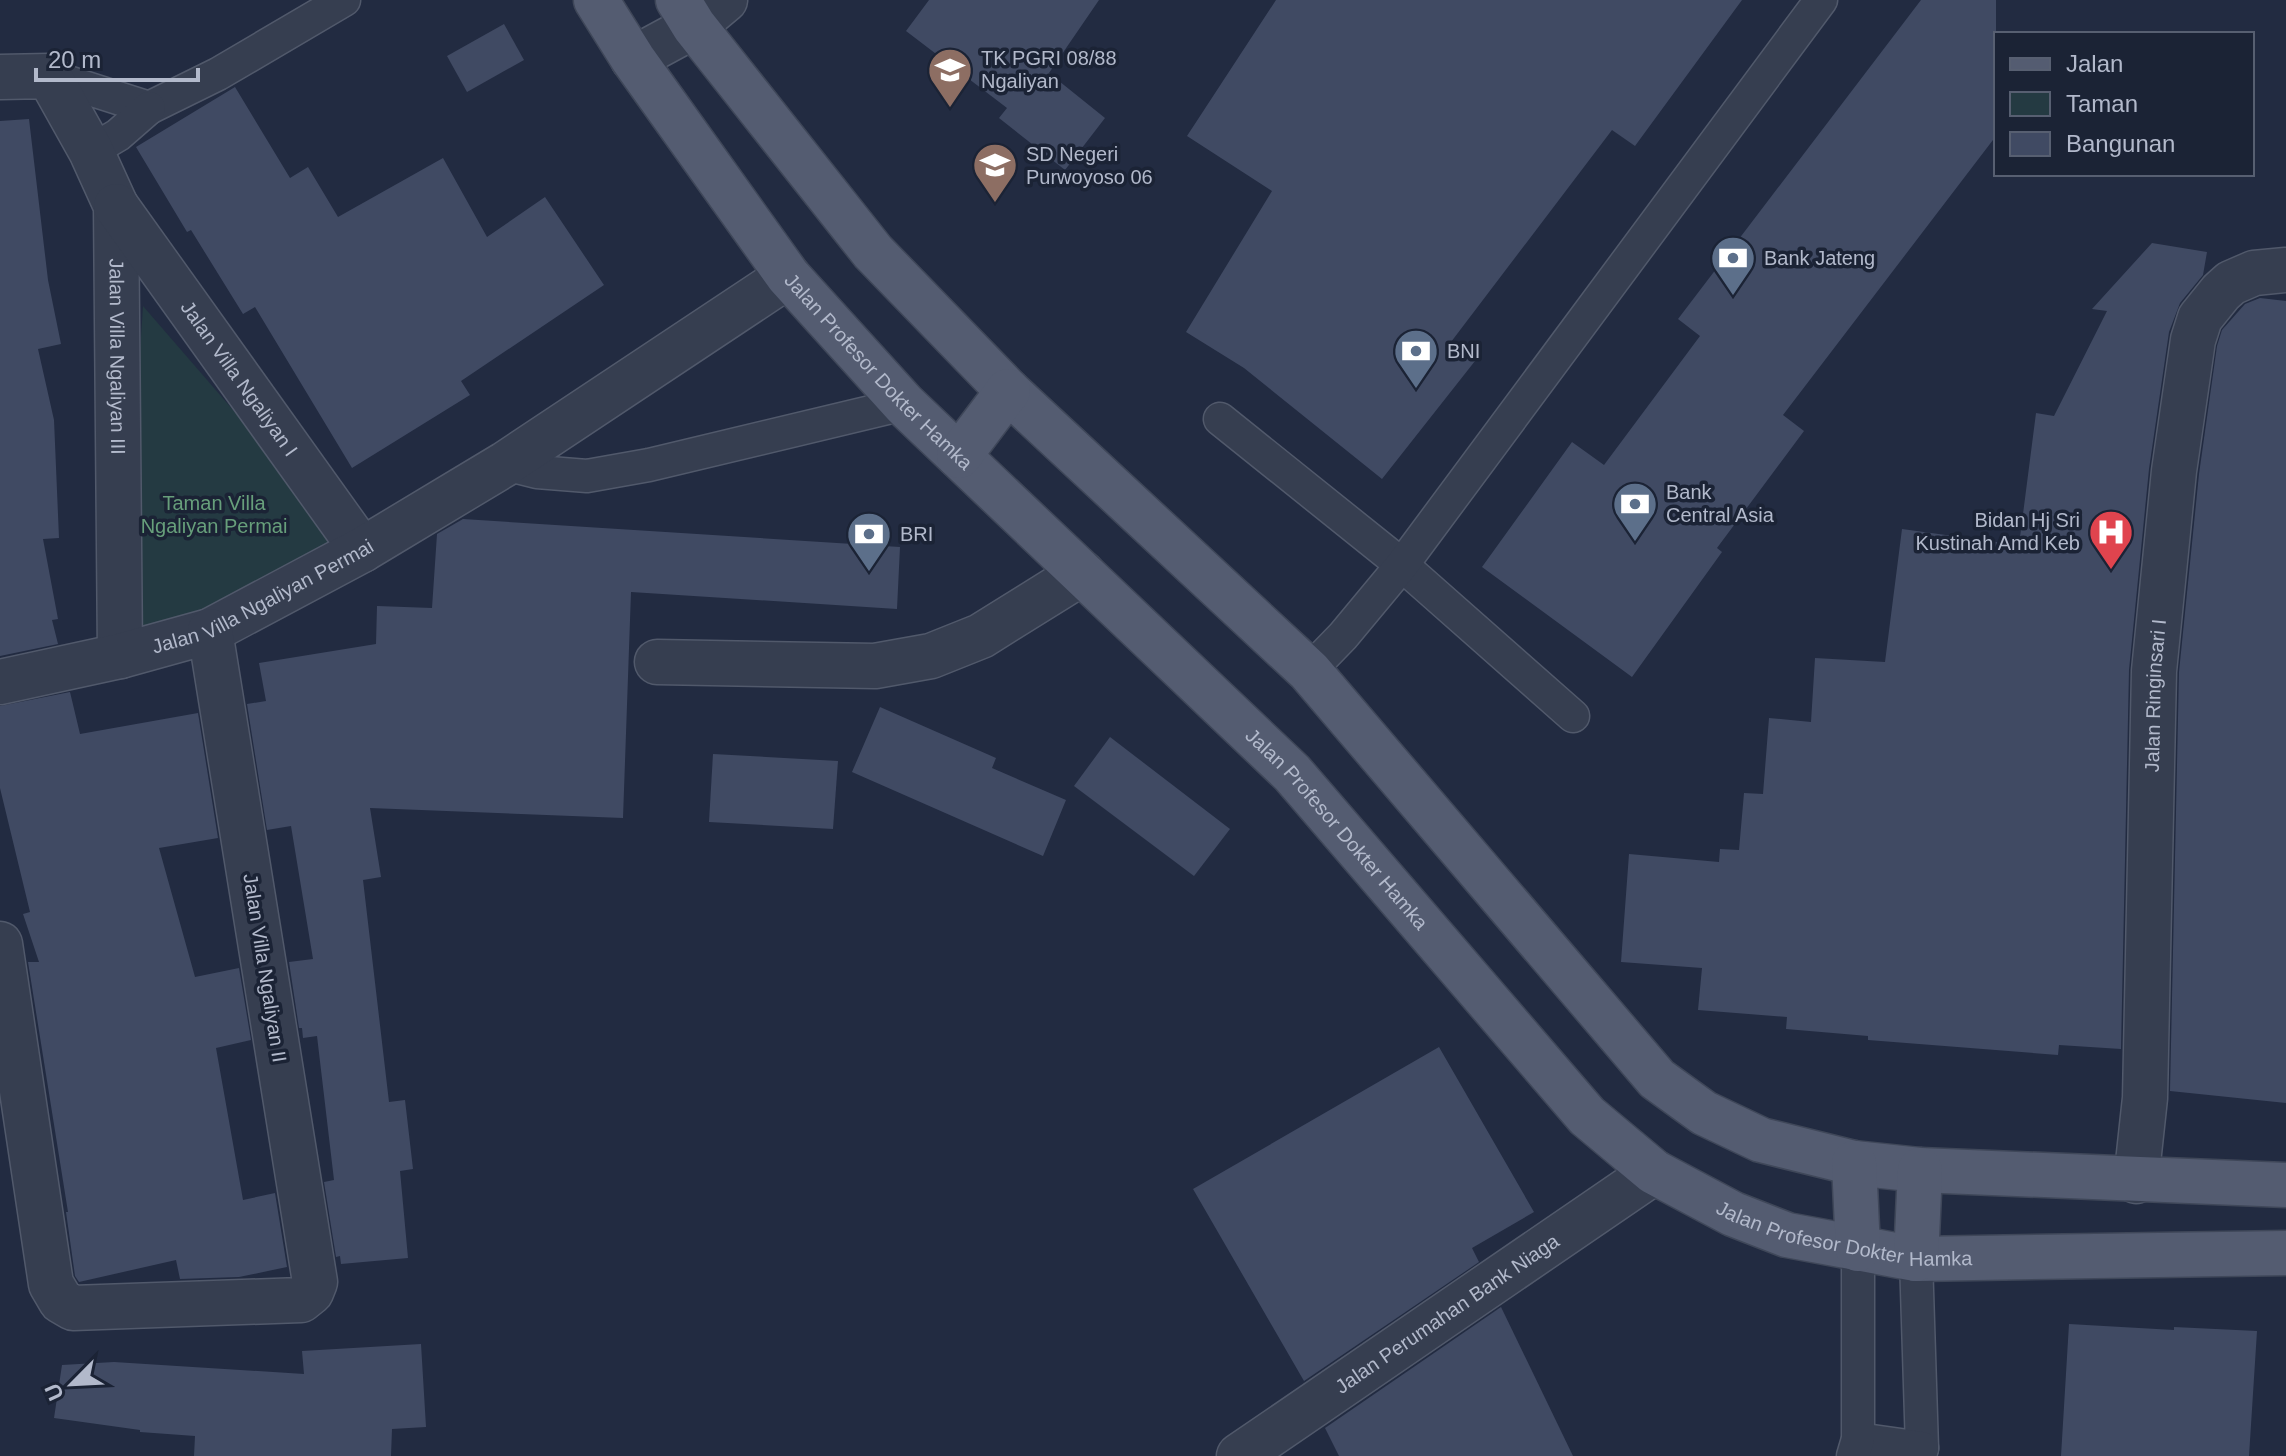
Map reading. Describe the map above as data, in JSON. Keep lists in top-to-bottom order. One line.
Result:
{"streets":{"main road":["Jalan Profesor Dokter Hamka"],"street":["Jalan Villa Ngaliyan III","Jalan Villa Ngaliyan I","Jalan Villa Ngaliyan Permai","Jalan Ringinsari I","Jalan Villa Ngaliyan II","Jalan Perumahan Bank Niaga"]},"crossings":[["Jalan Villa Ngaliyan III","Jalan Villa Ngaliyan I"],["Jalan Villa Ngaliyan III","Jalan Villa Ngaliyan Permai"],["Jalan Profesor Dokter Hamka","Jalan Villa Ngaliyan Permai"],["Jalan Profesor Dokter Hamka","Jalan Perumahan Bank Niaga"],["Jalan Villa Ngaliyan I","Jalan Villa Ngaliyan Permai"],["Jalan Villa Ngaliyan Permai","Jalan Villa Ngaliyan II"]],"parks":["Taman Villa Ngaliyan Permai"],"places":{"school or university":["TK PGRI 08/88 Ngaliyan","SD Negeri Purwoyoso 06"],"bank":["Bank Jateng","BNI","Bank Central Asia","BRI"],"hospital":["Bidan Hj Sri Kustinah Amd Keb"]},"legend":["Jalan","Taman","Bangunan"],"scale_bar":"20 m","north":"bottom left"}
